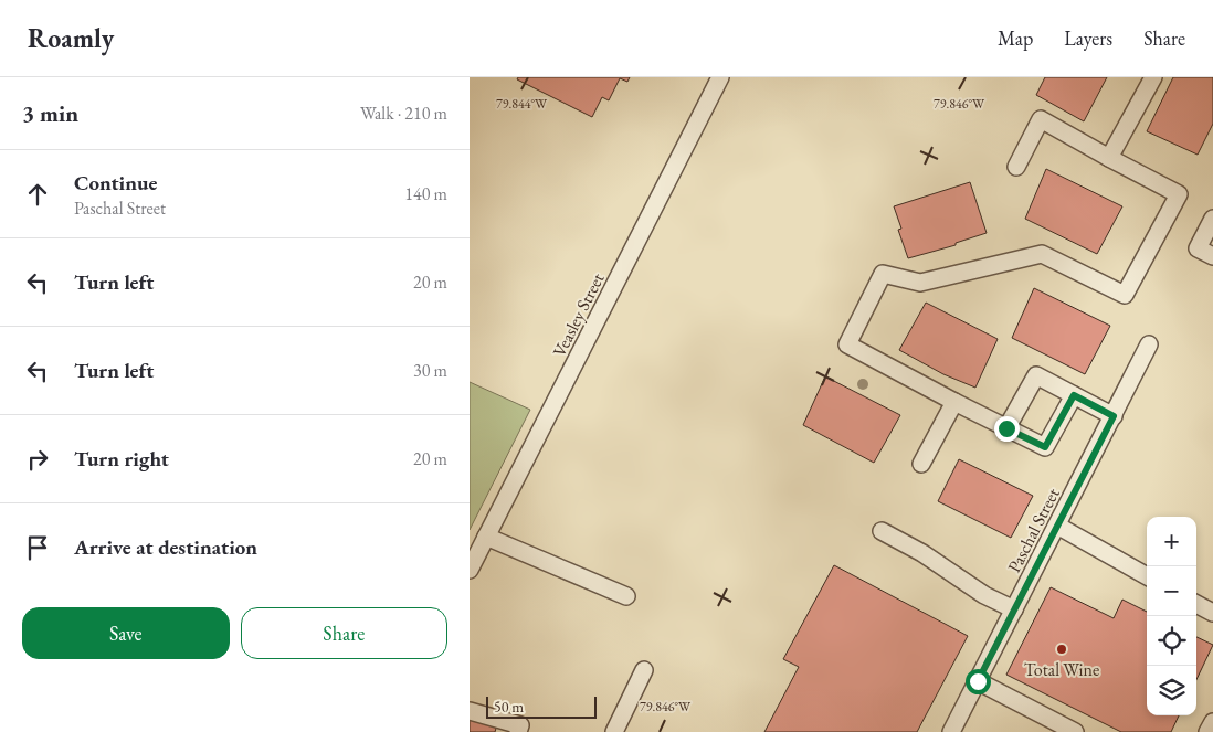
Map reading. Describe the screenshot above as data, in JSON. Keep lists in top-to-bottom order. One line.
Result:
{"streets":{"street":["Veasley Street","Paschal Street"]},"places":["Total Wine"],"scale_bar":"50 m","page":{"header":"Roamly","nav":["Map","Layers","Share"],"heading":["3 min","Walk · 210 m"],"list":[["Continue","Paschal Street","140 m"],["Turn left","20 m"],["Turn left","30 m"],["Turn right","20 m"],"Arrive at destination"],"map_buttons":["+","−"],"buttons":["Save","Share"],"scale":"50 m"},"coordinates":["79.844°W","79.846°W"]}
